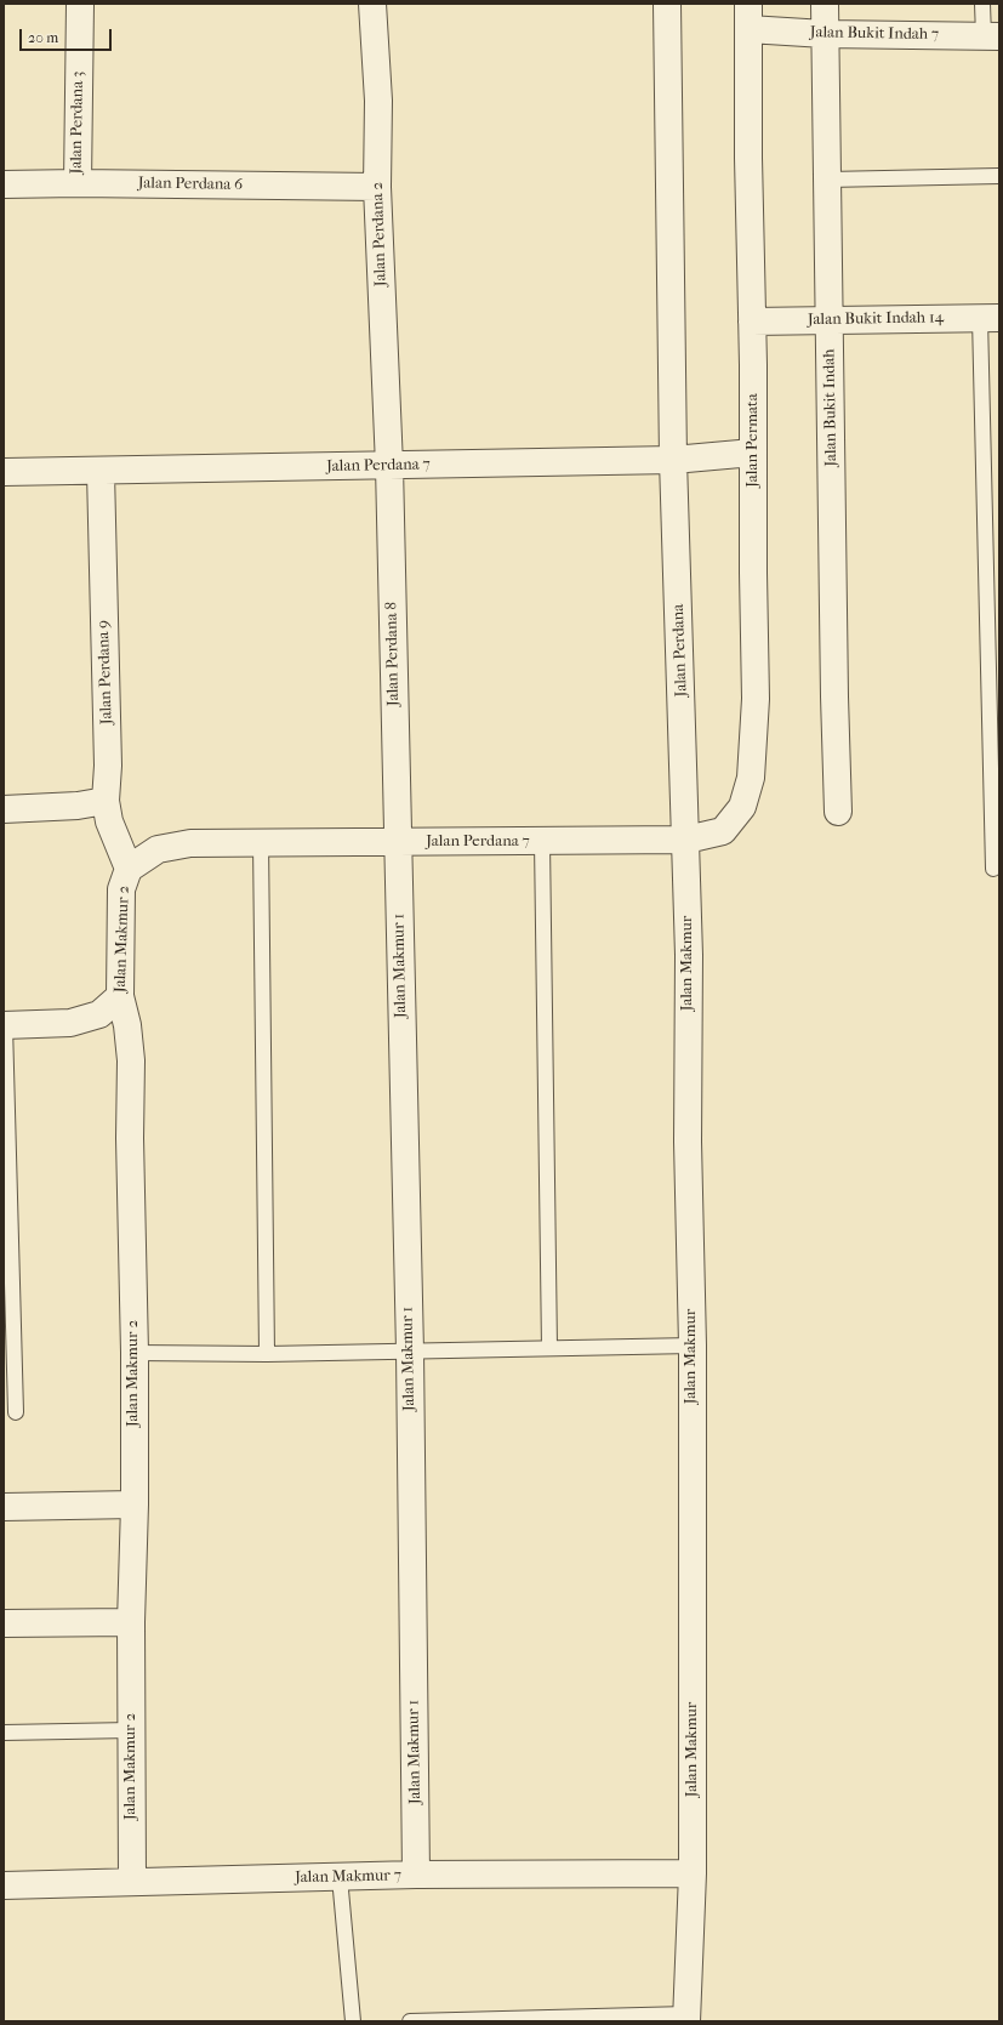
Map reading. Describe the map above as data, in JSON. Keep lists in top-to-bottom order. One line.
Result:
{"streets":{"street":["Jalan Bukit Indah 7","Jalan Perdana 3","Jalan Perdana 6","Jalan Perdana 2","Jalan Bukit Indah 14","Jalan Bukit Indah","Jalan Permata","Jalan Perdana 7","Jalan Perdana","Jalan Perdana 8","Jalan Perdana 9","Jalan Makmur 2","Jalan Makmur","Jalan Makmur 1","Jalan Makmur 7"]},"crossings":[["Jalan Bukit Indah 7","Jalan Bukit Indah"],["Jalan Bukit Indah 7","Jalan Permata"],["Jalan Perdana 3","Jalan Perdana 6"],["Jalan Perdana 6","Jalan Perdana 2"],["Jalan Perdana 2","Jalan Perdana 7"],["Jalan Perdana 2","Jalan Perdana 8"],["Jalan Bukit Indah 14","Jalan Bukit Indah"],["Jalan Bukit Indah 14","Jalan Permata"],["Jalan Permata","Jalan Perdana 7"],["Jalan Permata","Jalan Perdana"],["Jalan Permata","Jalan Makmur"],["Jalan Perdana 7","Jalan Perdana"],["Jalan Perdana 7","Jalan Perdana 8"],["Jalan Perdana 7","Jalan Perdana 9"],["Jalan Perdana 7","Jalan Makmur 2"],["Jalan Perdana 7","Jalan Makmur"],["Jalan Perdana 7","Jalan Makmur 1"],["Jalan Perdana","Jalan Makmur"],["Jalan Perdana 8","Jalan Makmur 1"],["Jalan Perdana 9","Jalan Makmur 2"],["Jalan Makmur 2","Jalan Makmur 7"],["Jalan Makmur","Jalan Makmur 7"],["Jalan Makmur 1","Jalan Makmur 7"]],"scale_bar":"20 m"}
